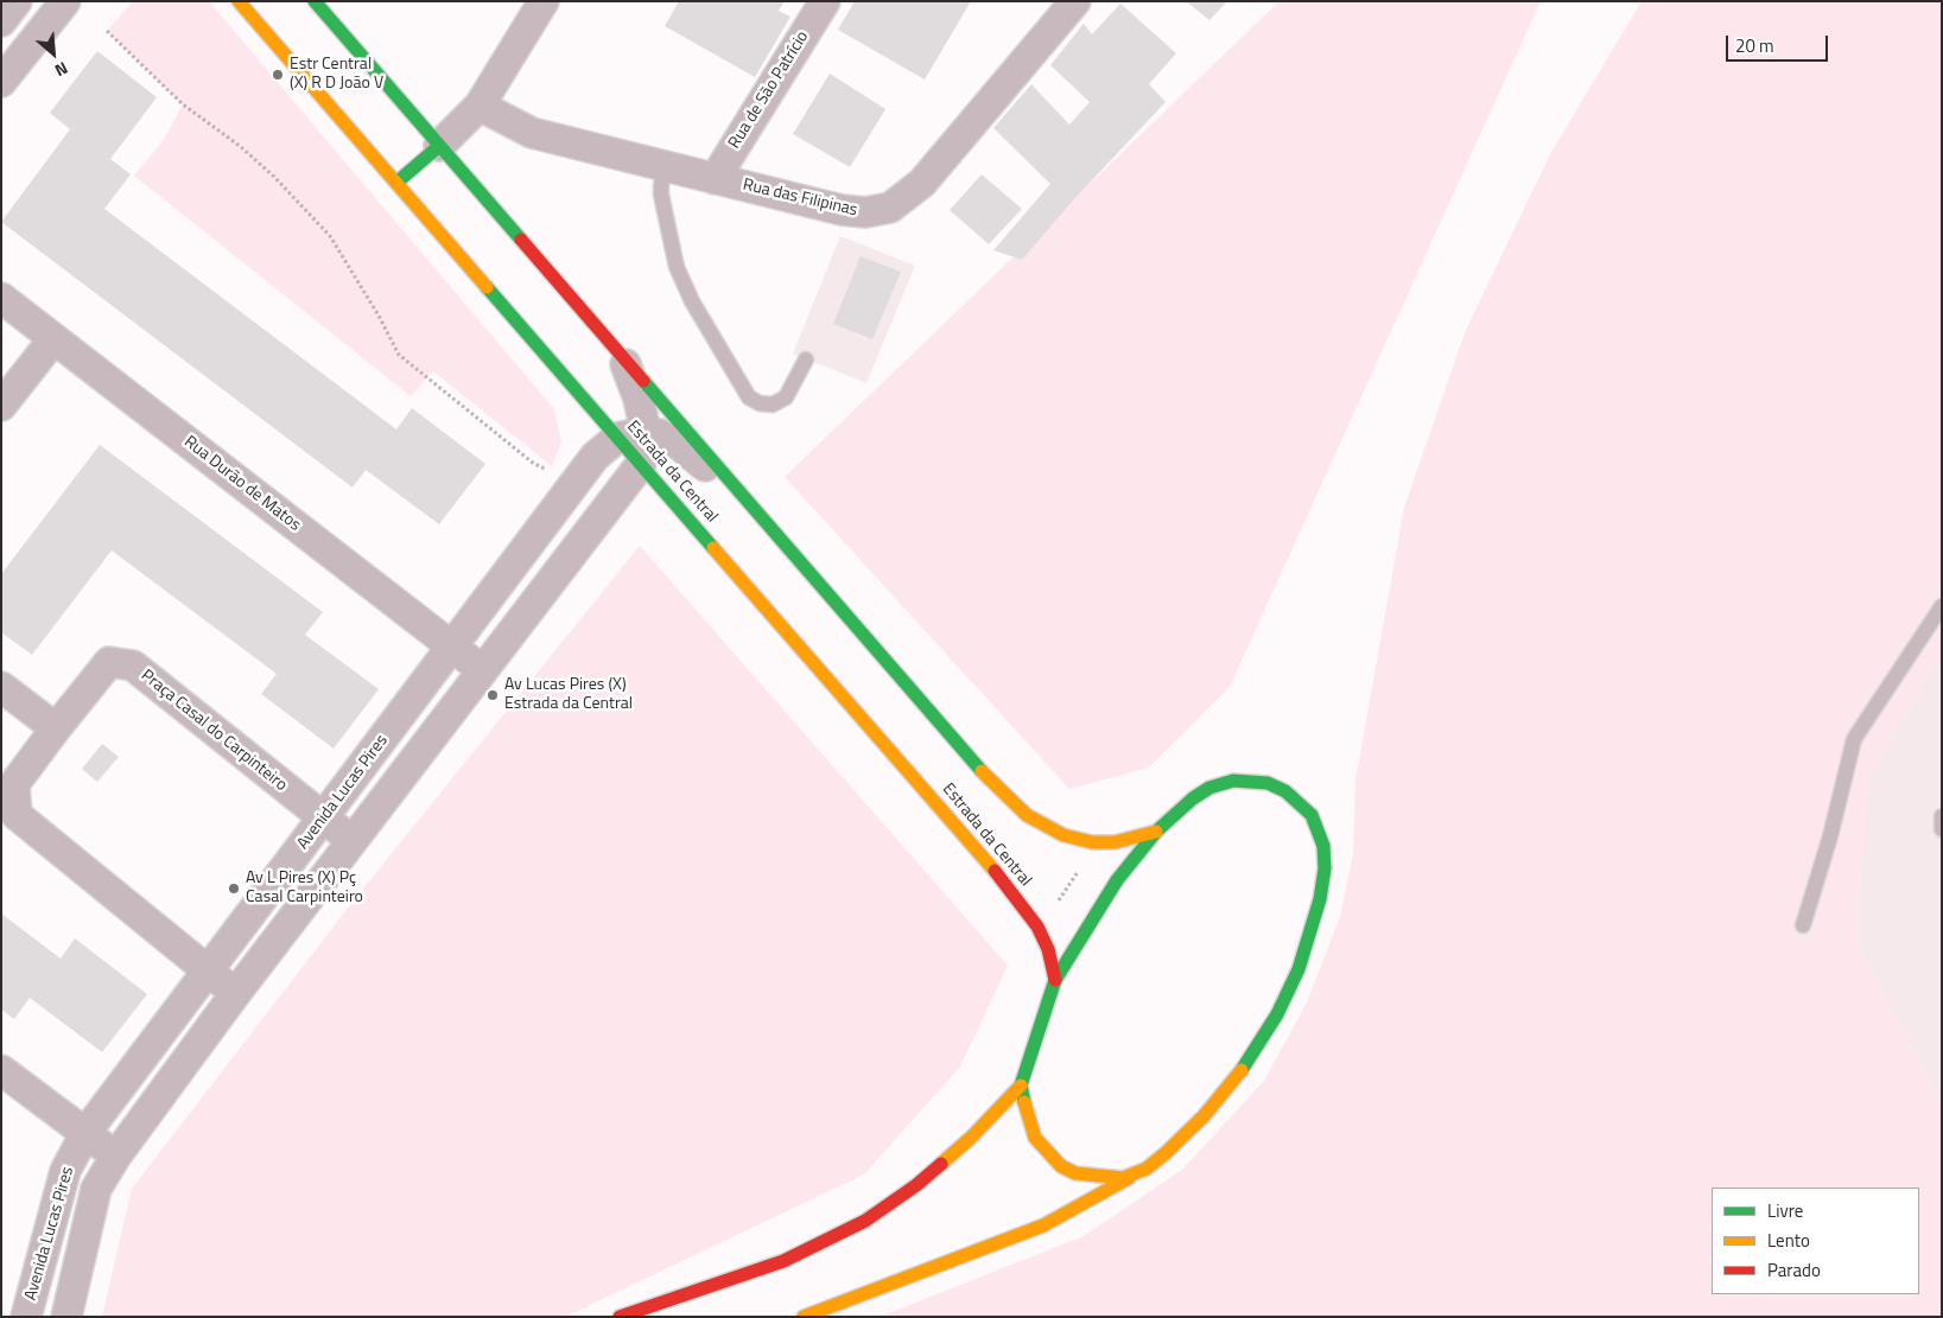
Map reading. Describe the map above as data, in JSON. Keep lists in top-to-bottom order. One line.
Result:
{"streets":{"main road":["Estrada da Central"],"street":["Rua de São Patrício","Rua das Filipinas","Rua Durão de Matos","Praça Casal do Carpinteiro","Avenida Lucas Pires"]},"crossings":[["Rua de São Patrício","Rua das Filipinas"],["Estrada da Central","Avenida Lucas Pires"],["Rua Durão de Matos","Avenida Lucas Pires"],["Praça Casal do Carpinteiro","Avenida Lucas Pires"]],"places":["Estr Central (X) R D João V","Av Lucas Pires (X) Estrada da Central","Av L Pires (X) Pç Casal Carpinteiro"],"legend":["Livre","Lento","Parado"],"scale_bar":"20 m","north":"bottom right"}
